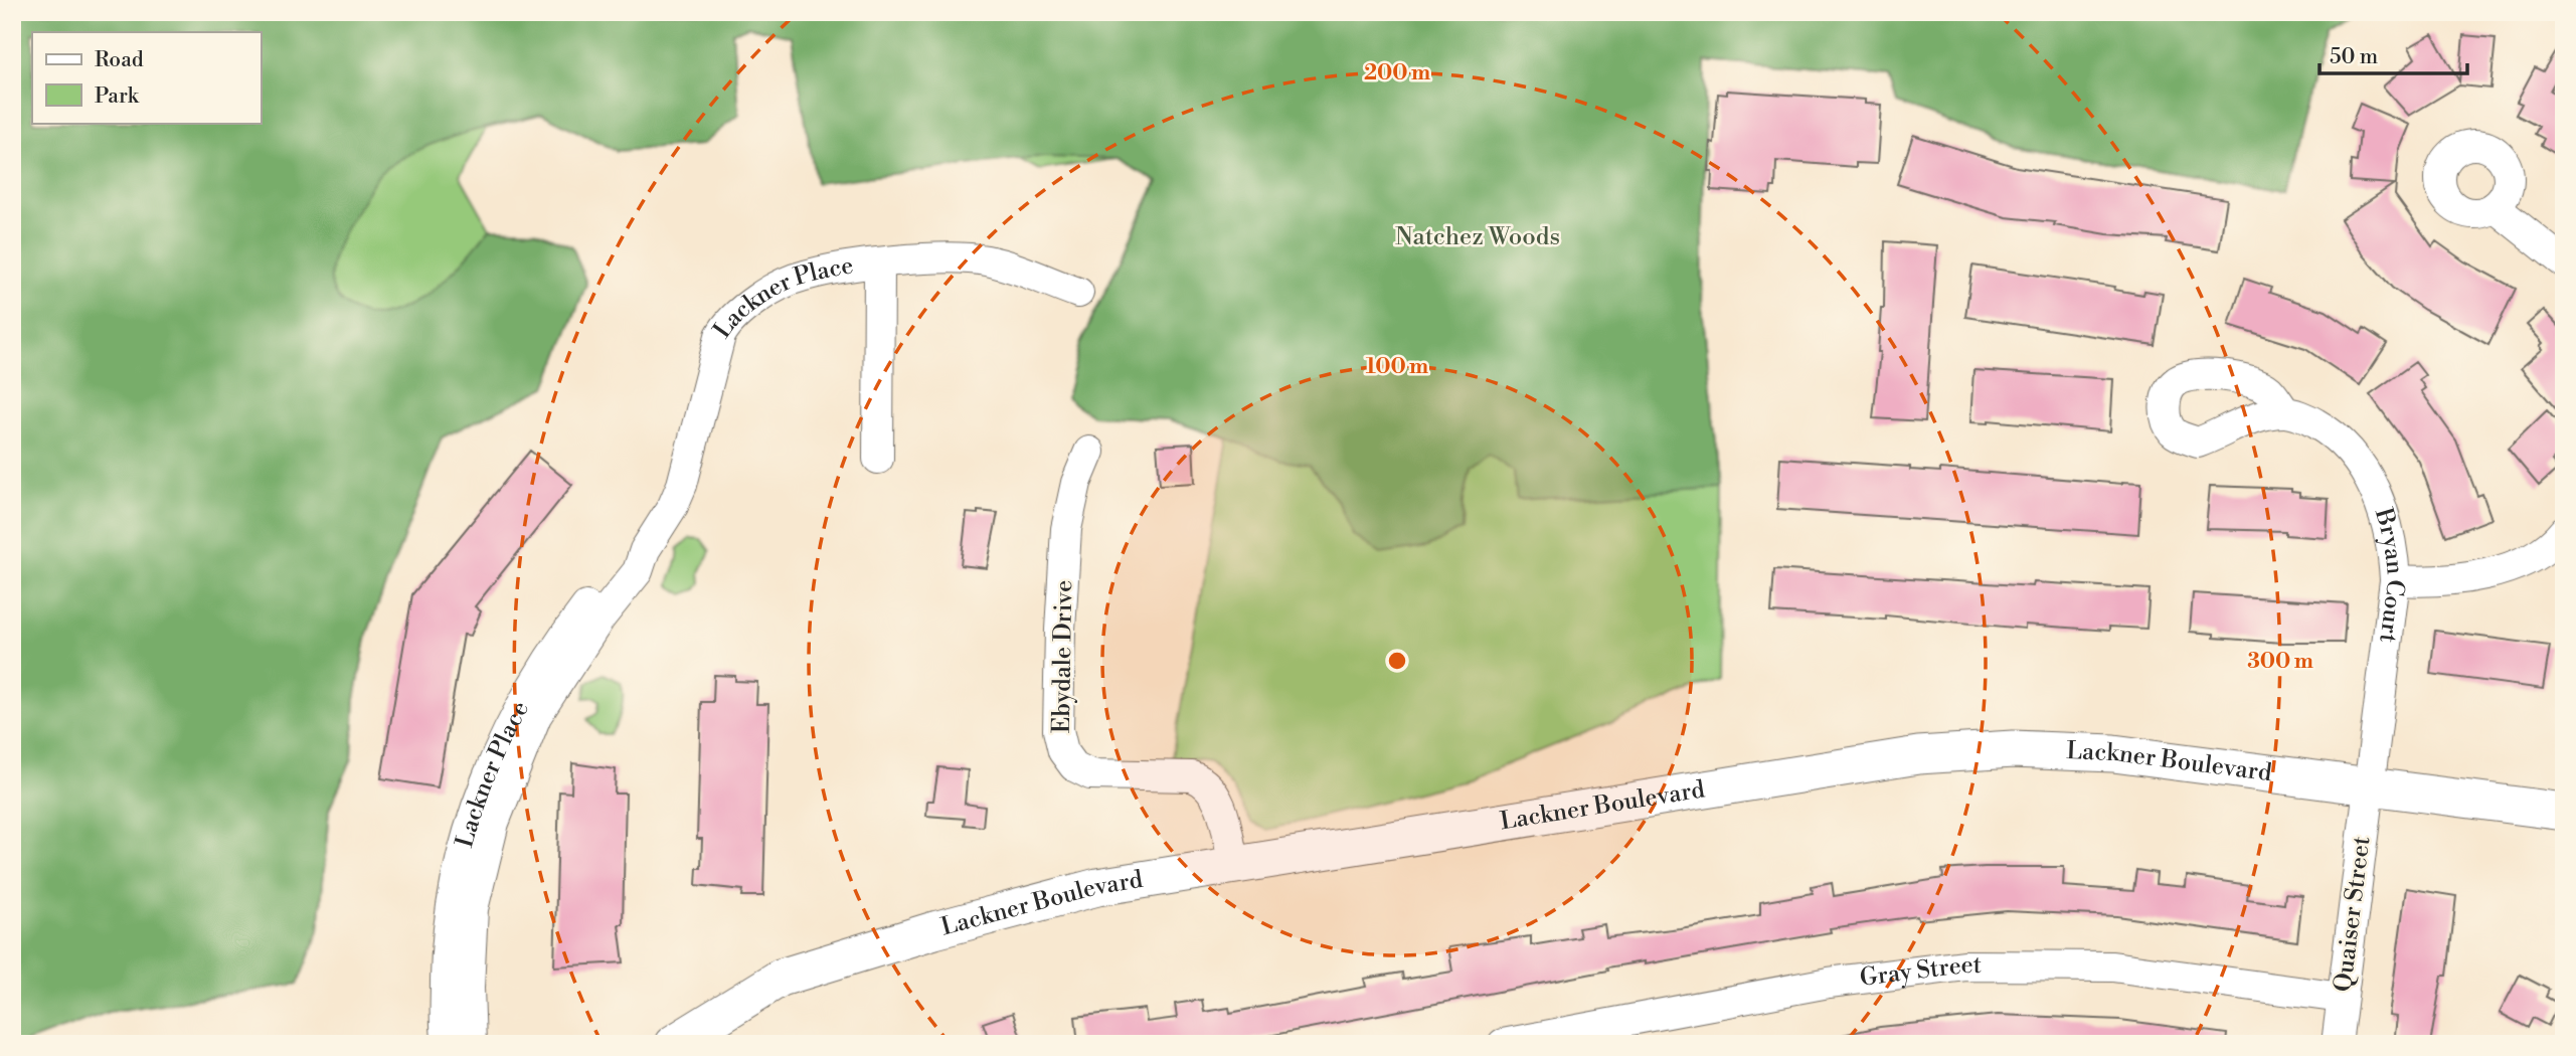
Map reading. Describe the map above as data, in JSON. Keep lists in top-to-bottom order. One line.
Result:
{"streets":{"main road":["Lackner Boulevard"],"street":["Lackner Place","Bryan Court","Ebydale Drive","Quaiser Street","Gray Street"]},"crossings":[["Bryan Court","Lackner Boulevard"],["Bryan Court","Quaiser Street"],["Ebydale Drive","Lackner Boulevard"],["Lackner Boulevard","Quaiser Street"],["Quaiser Street","Gray Street"]],"parks":["Natchez Woods"],"legend":["Road","Park"],"scale_bar":"50 m","rings":["200 m","100 m","300 m"]}
